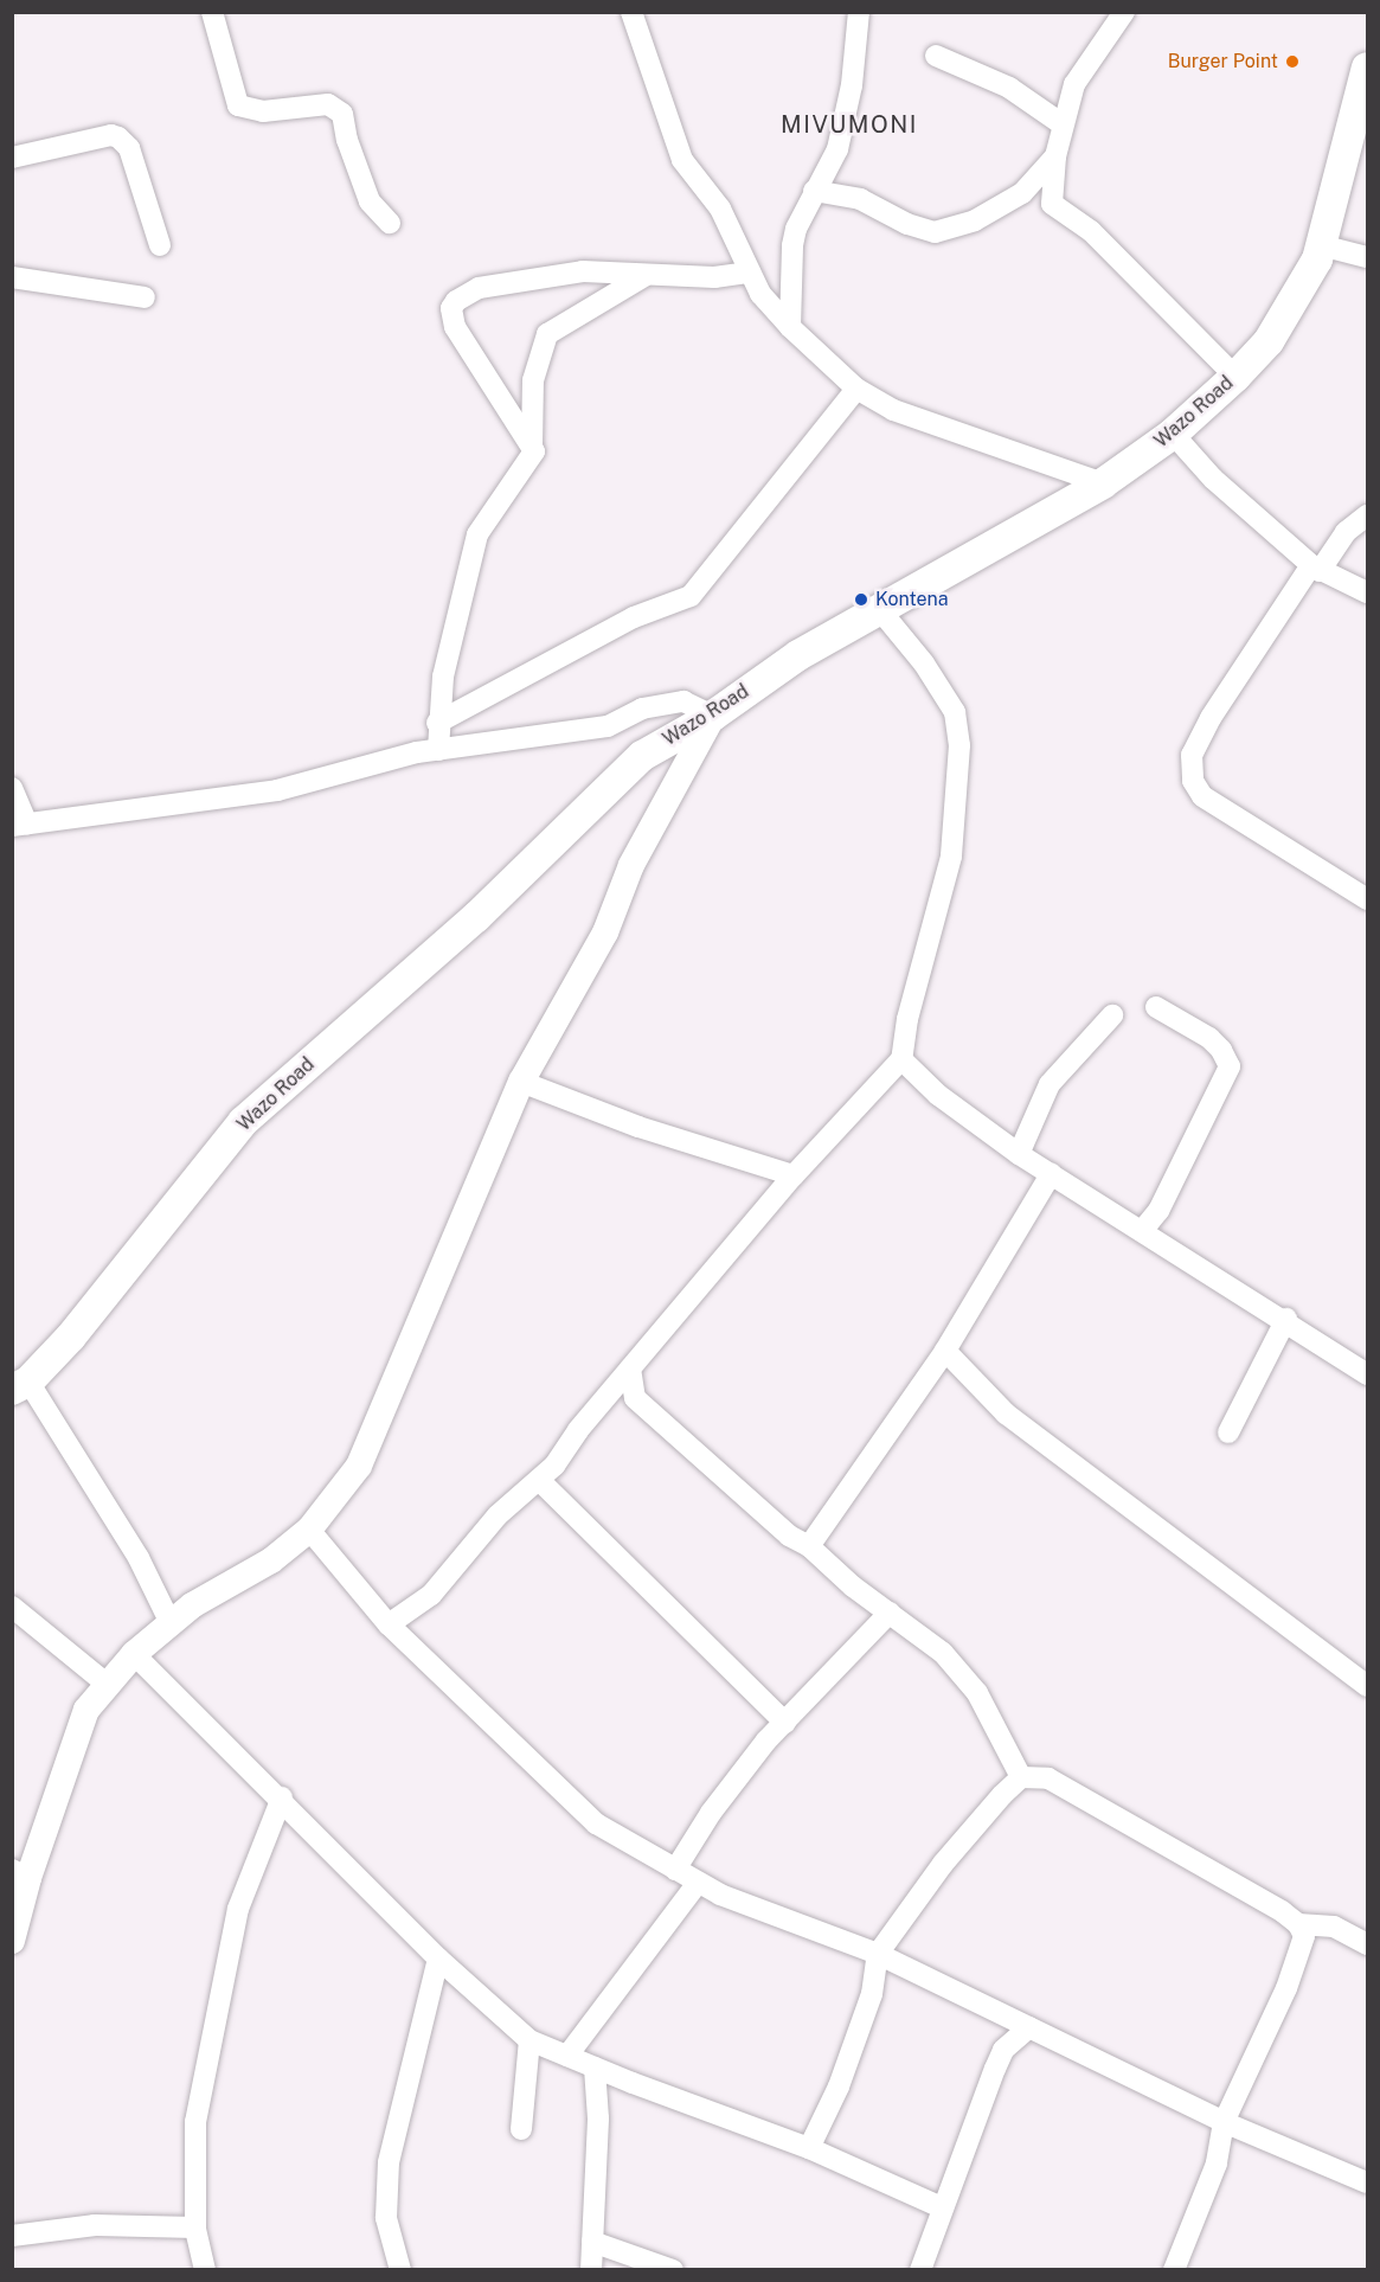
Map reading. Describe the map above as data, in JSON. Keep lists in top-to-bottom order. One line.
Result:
{"streets":{"main road":["Wazo Road"]},"districts":["MIVUMONI"],"places":["Burger Point","Kontena"]}
